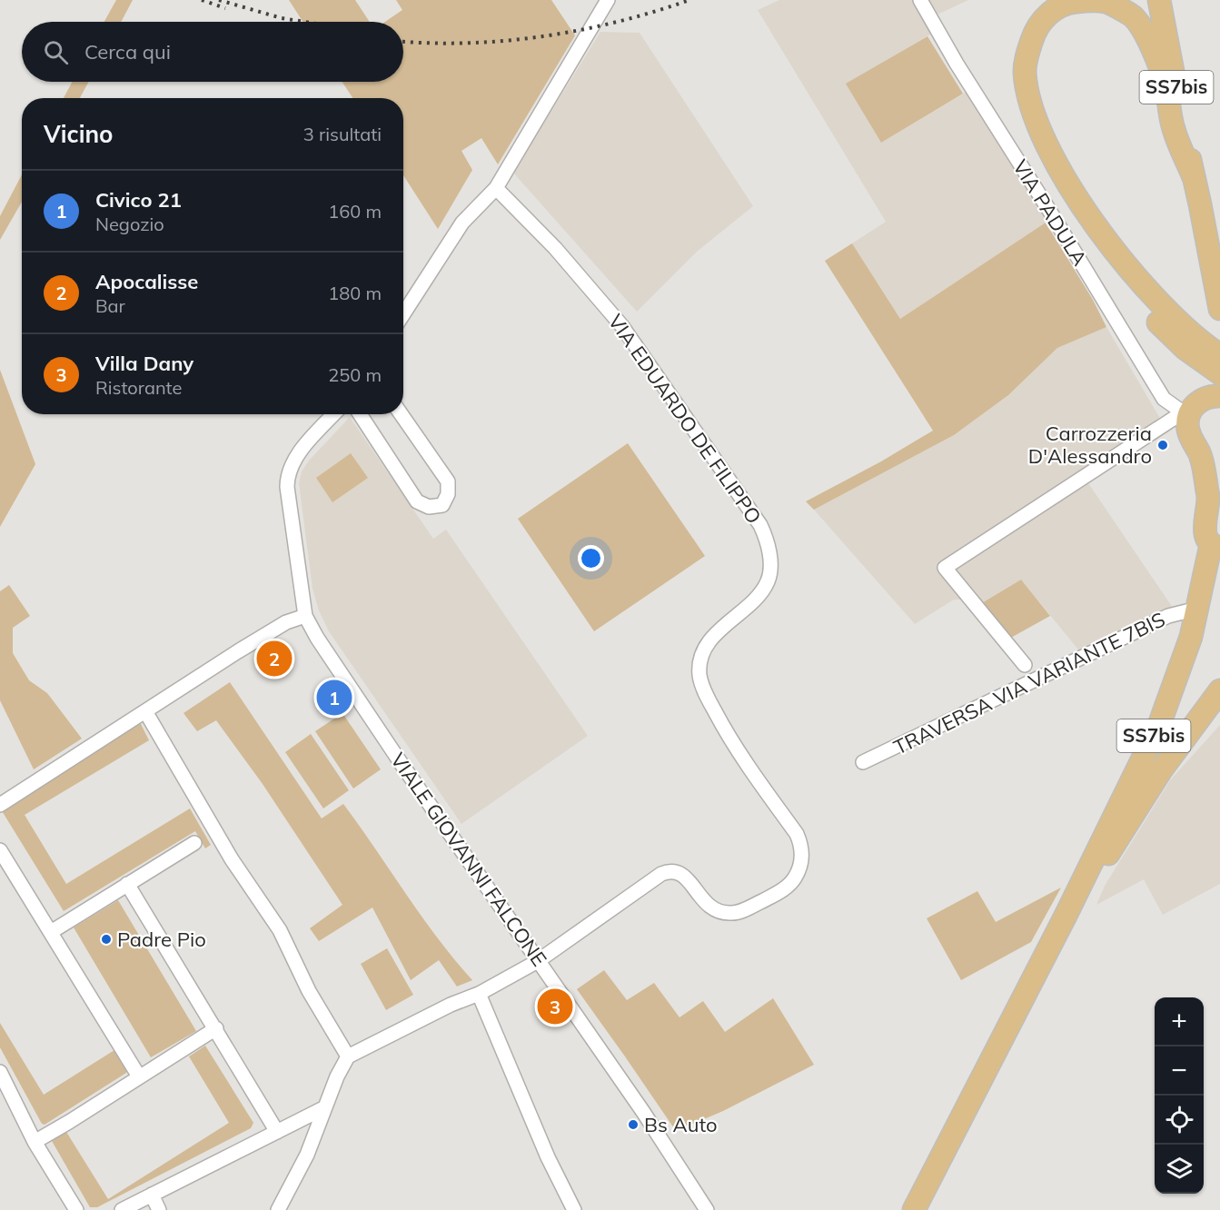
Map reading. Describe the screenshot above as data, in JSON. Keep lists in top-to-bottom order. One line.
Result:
{"streets":{"main road":["SS7bis"],"street":["VIA PADULA","VIA EDUARDO DE FILIPPO","TRAVERSA VIA VARIANTE 7BIS","VIALE GIOVANNI FALCONE"]},"crossings":[["SS7bis","VIA PADULA"],["SS7bis","TRAVERSA VIA VARIANTE 7BIS"],["VIA EDUARDO DE FILIPPO","VIALE GIOVANNI FALCONE"]],"places":["Carrozzeria D'Alessandro","Padre Pio","Bs Auto"],"page":{"search":"Cerca qui","heading":["Vicino","3 risultati"],"list":[{"mark":"1","name":"Civico 21","note":"Negozio","value":"160 m"},{"mark":"2","name":"Apocalisse","note":"Bar","value":"180 m"},{"mark":"3","name":"Villa Dany","note":"Ristorante","value":"250 m"}],"pins":["2","1","3"],"map_buttons":["+","−"]}}
